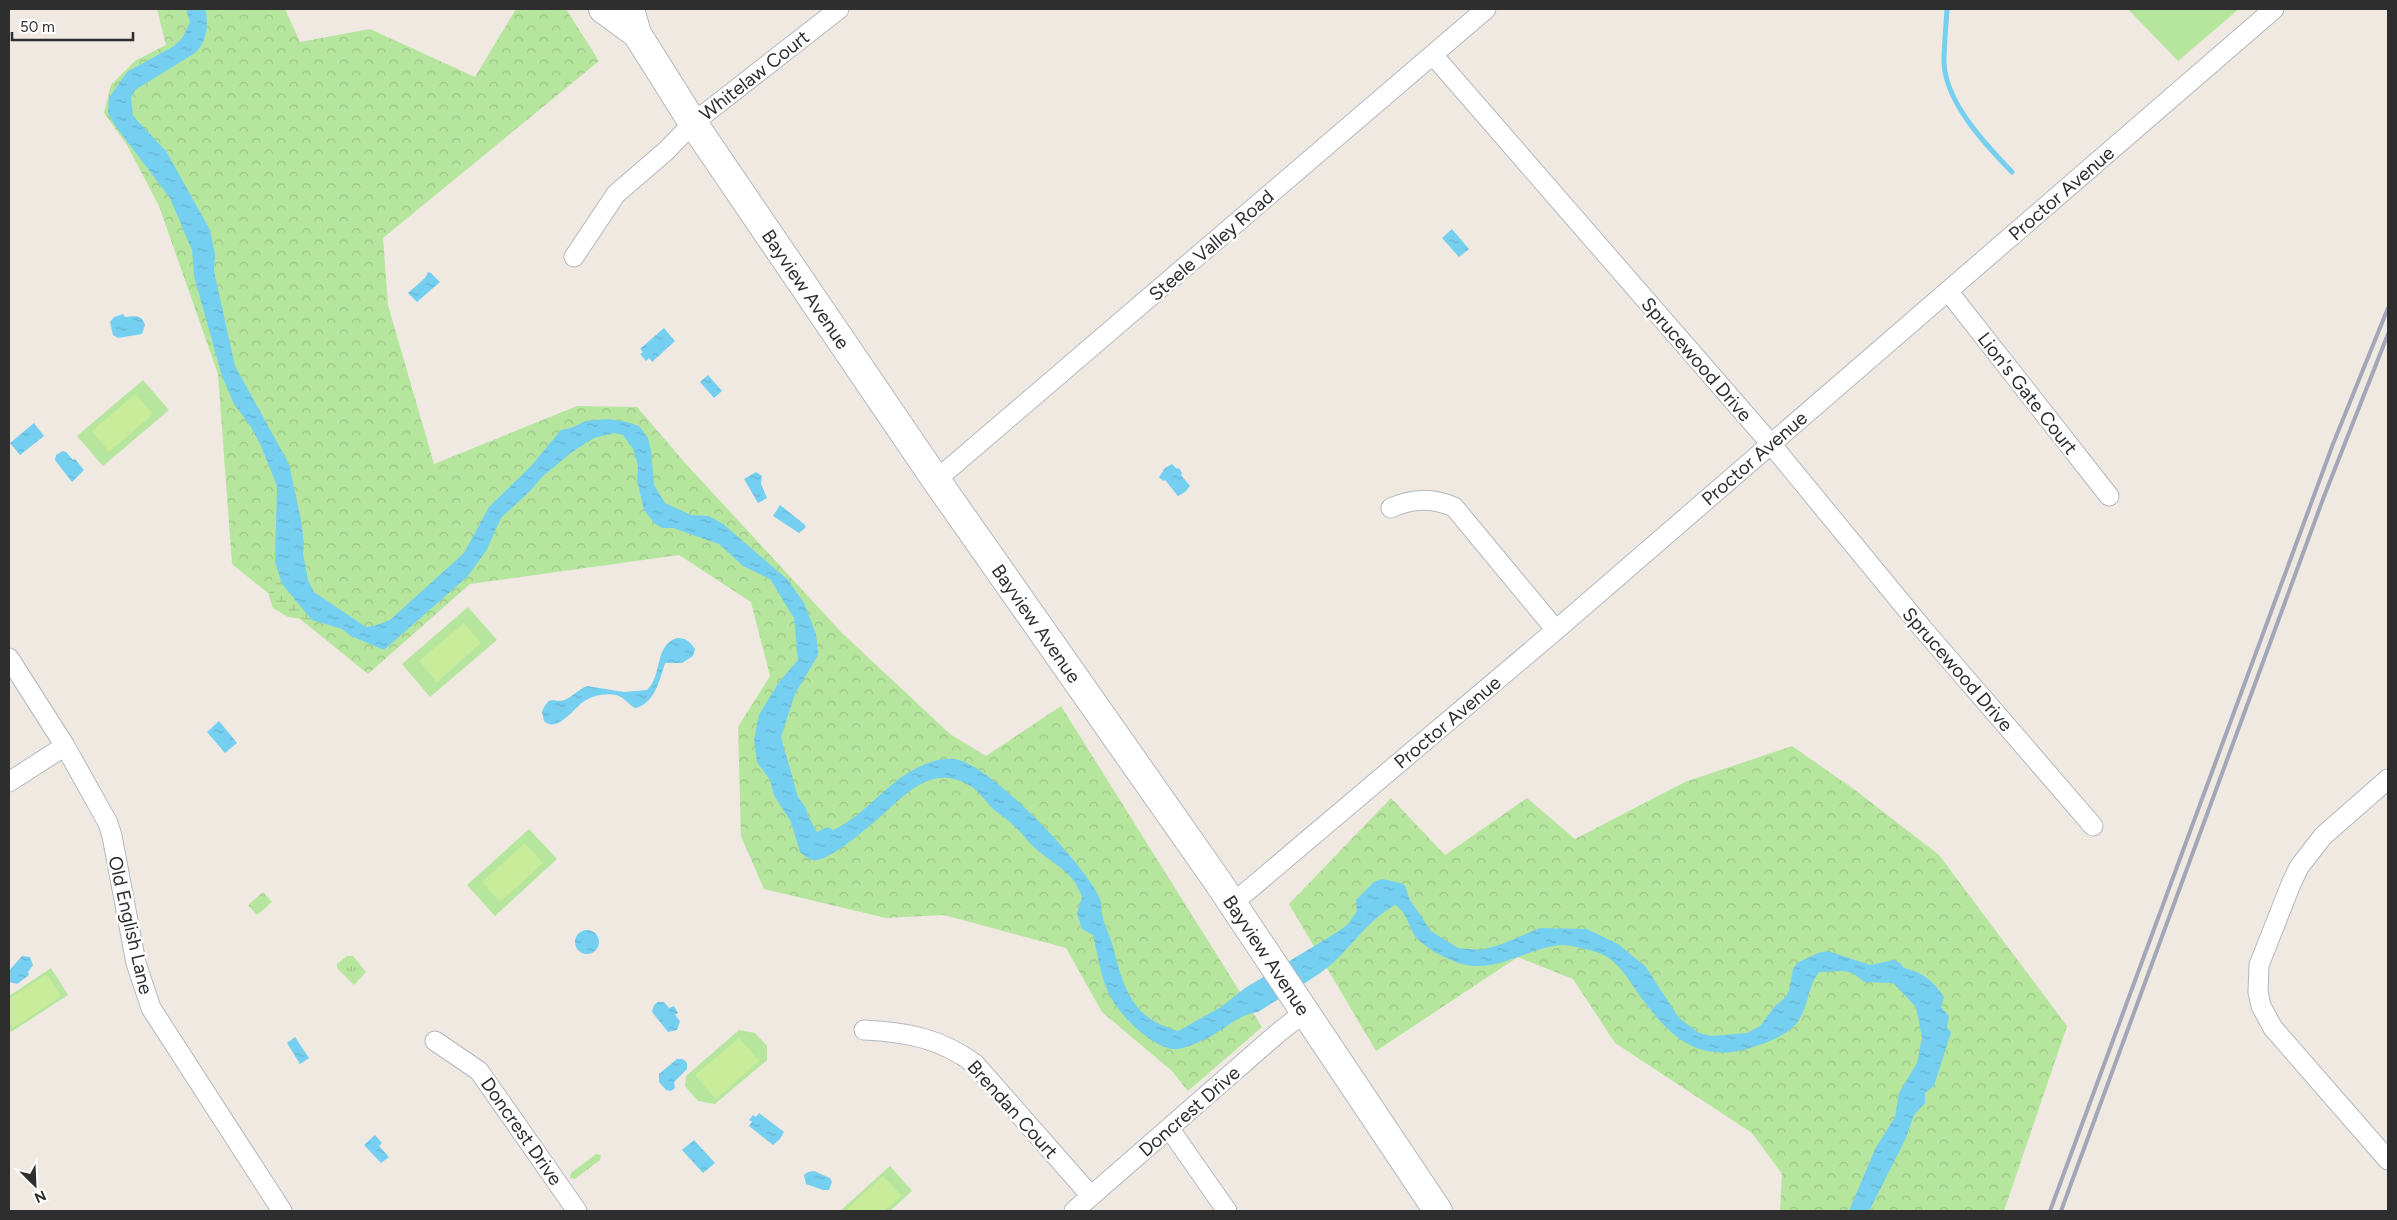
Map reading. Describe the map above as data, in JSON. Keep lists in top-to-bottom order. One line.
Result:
{"streets":{"main road":["Bayview Avenue"],"street":["Whitelaw Court","Proctor Avenue","Steele Valley Road","Sprucewood Drive","Lion's Gate Court","Old English Lane","Brendan Court","Doncrest Drive"]},"crossings":[["Whitelaw Court","Bayview Avenue"],["Proctor Avenue","Bayview Avenue"],["Proctor Avenue","Sprucewood Drive"],["Proctor Avenue","Lion's Gate Court"],["Steele Valley Road","Bayview Avenue"],["Steele Valley Road","Sprucewood Drive"],["Bayview Avenue","Doncrest Drive"],["Brendan Court","Doncrest Drive"]],"scale_bar":"50 m","north":"bottom right"}
